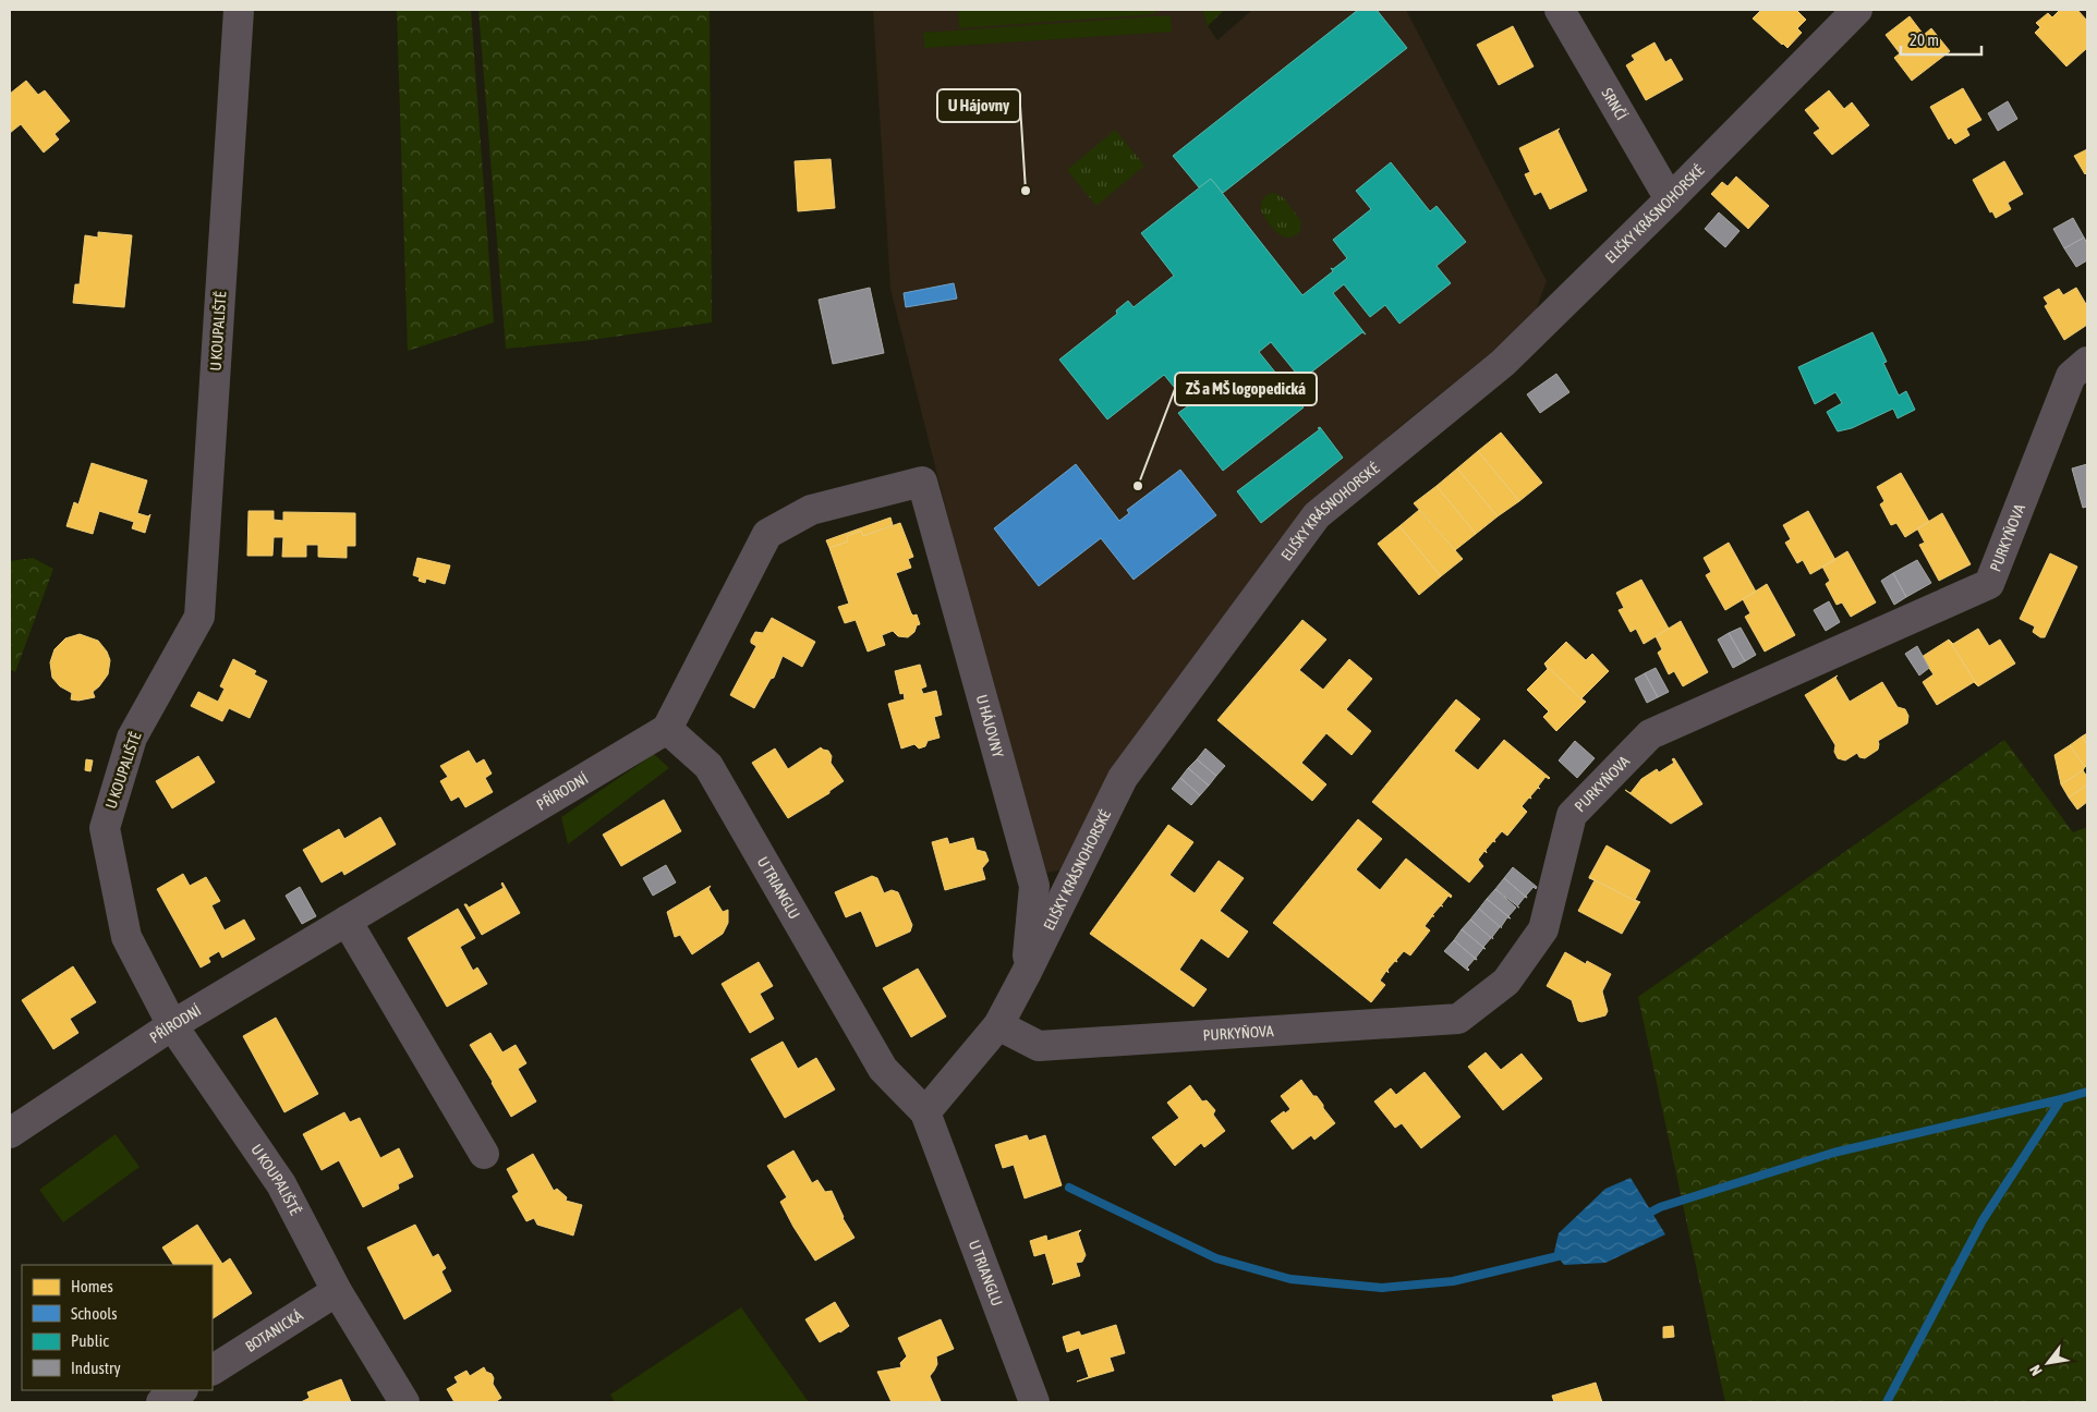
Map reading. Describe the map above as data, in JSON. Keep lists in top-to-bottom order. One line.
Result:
{"streets":{"street":["SRNČÍ","ELIŠKY KRÁSNOHORSKÉ","U KOUPALIŠTĚ","PURKYŇOVA","U HÁJOVNY","PŘÍRODNÍ","U TRIANGLU","BOTANICKÁ"]},"crossings":[["SRNČÍ","ELIŠKY KRÁSNOHORSKÉ"],["ELIŠKY KRÁSNOHORSKÉ","PURKYŇOVA"],["ELIŠKY KRÁSNOHORSKÉ","U HÁJOVNY"],["ELIŠKY KRÁSNOHORSKÉ","U TRIANGLU"],["U KOUPALIŠTĚ","PŘÍRODNÍ"],["U KOUPALIŠTĚ","BOTANICKÁ"],["U HÁJOVNY","PŘÍRODNÍ"],["U HÁJOVNY","U TRIANGLU"],["PŘÍRODNÍ","U TRIANGLU"]],"places":["U Hájovny","ZŠ a MŠ logopedická"],"legend":["Homes","Schools","Public","Industry"],"scale_bar":"20 m","north":"bottom left"}
